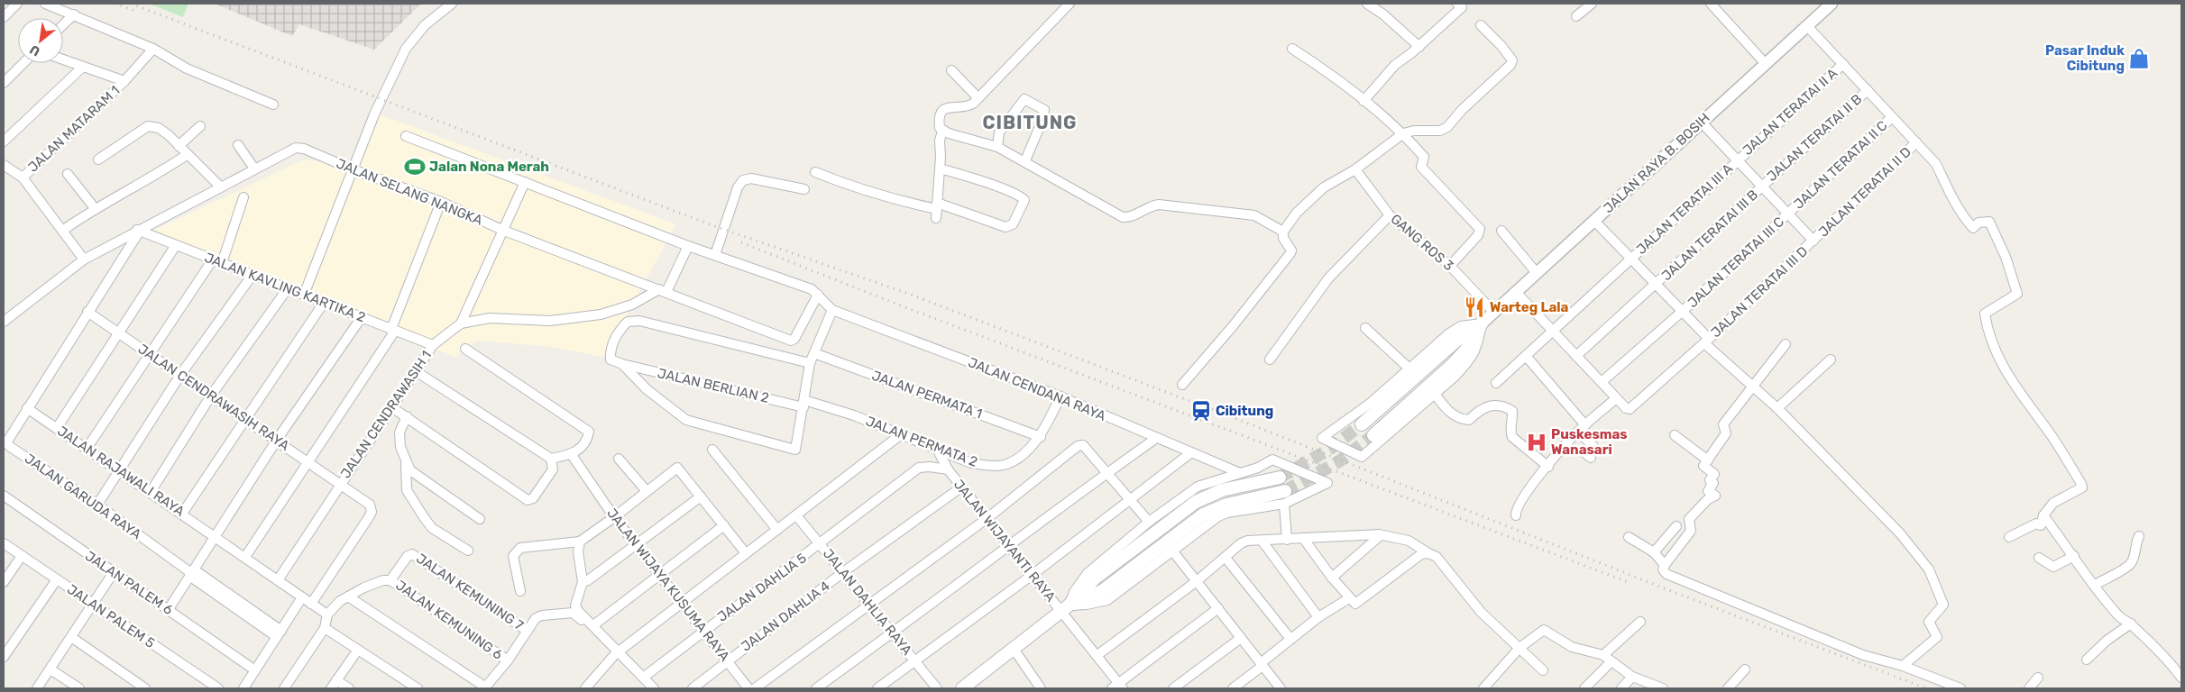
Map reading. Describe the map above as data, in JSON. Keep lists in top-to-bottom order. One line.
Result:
{"streets":{"street":["JALAN TERATAI II A","JALAN MATARAM 1","JALAN TERATAI II B","JALAN RAYA B. BOSIH","JALAN TERATAI II C","JALAN SELANG NANGKA","JALAN TERATAI II D","JALAN TERATAI III A","JALAN TERATAI III B","GANG ROS 3","JALAN TERATAI III C","JALAN KAVLING KARTIKA 2","JALAN TERATAI III D","JALAN BERLIAN 2","JALAN CENDANA RAYA","JALAN PERMATA 1","JALAN CENDRAWASIH RAYA","JALAN CENDRAWASIH 1","JALAN PERMATA 2","JALAN RAJAWALI RAYA","JALAN GARUDA RAYA","JALAN WIJAYANTI RAYA","JALAN PALEM 6","JALAN WIJAYA KUSUMA RAYA","JALAN DAHLIA 5","JALAN KEMUNING 7","JALAN DAHLIA RAYA","JALAN PALEM 5","JALAN DAHLIA 4","JALAN KEMUNING 6"]},"crossings":[["JALAN TERATAI II A","JALAN TERATAI III A"],["JALAN TERATAI II B","JALAN TERATAI III B"],["JALAN RAYA B. BOSIH","GANG ROS 3"],["JALAN TERATAI II C","JALAN TERATAI III C"],["JALAN SELANG NANGKA","JALAN KAVLING KARTIKA 2"],["JALAN TERATAI II D","JALAN TERATAI III D"],["JALAN KAVLING KARTIKA 2","JALAN CENDRAWASIH 1"],["JALAN BERLIAN 2","JALAN PERMATA 2"],["JALAN CENDANA RAYA","JALAN PERMATA 2"],["JALAN PERMATA 1","JALAN PERMATA 2"],["JALAN CENDRAWASIH RAYA","JALAN CENDRAWASIH 1"],["JALAN CENDRAWASIH RAYA","JALAN RAJAWALI RAYA"],["JALAN CENDRAWASIH 1","JALAN RAJAWALI RAYA"],["JALAN PERMATA 2","JALAN WIJAYANTI RAYA"],["JALAN RAJAWALI RAYA","JALAN GARUDA RAYA"],["JALAN WIJAYANTI RAYA","JALAN DAHLIA 5"],["JALAN WIJAYANTI RAYA","JALAN DAHLIA 4"],["JALAN WIJAYA KUSUMA RAYA","JALAN DAHLIA 5"],["JALAN WIJAYA KUSUMA RAYA","JALAN DAHLIA 4"],["JALAN DAHLIA 5","JALAN DAHLIA RAYA"],["JALAN KEMUNING 7","JALAN KEMUNING 6"],["JALAN DAHLIA RAYA","JALAN DAHLIA 4"]],"districts":["CIBITUNG"],"places":{"shop":["Pasar Induk Cibitung"],"sports":["Jalan Nona Merah"],"restaurant":["Warteg Lala"],"station":["Cibitung"],"hospital":["Puskesmas Wanasari"]},"north":"bottom left"}
